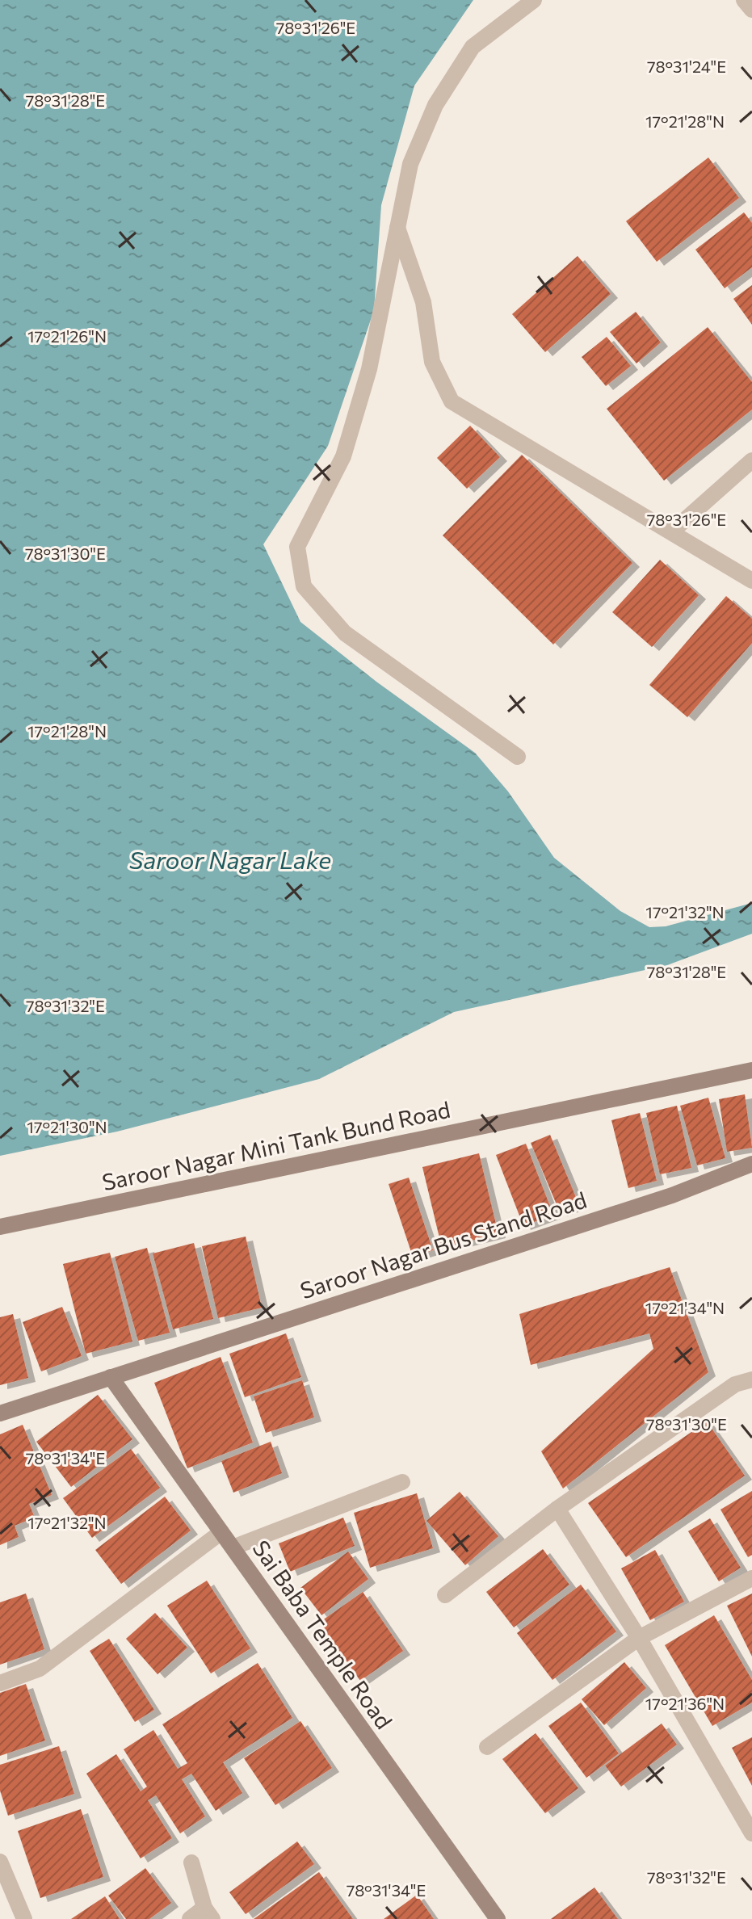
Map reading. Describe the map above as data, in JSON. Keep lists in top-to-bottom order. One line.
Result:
{"streets":{"street":["Saroor Nagar Mini Tank Bund Road","Saroor Nagar Bus Stand Road","Sai Baba Temple Road"]},"crossings":[["Saroor Nagar Bus Stand Road","Sai Baba Temple Road"]],"water":["Saroor Nagar Lake"],"coordinates":["78°31'26\"E","78°31'24\"E","78°31'28\"E","17°21'28\"N","17°21'26\"N","78°31'30\"E","17°21'32\"N","78°31'32\"E","17°21'30\"N","17°21'34\"N","78°31'34\"E","17°21'36\"N"]}
